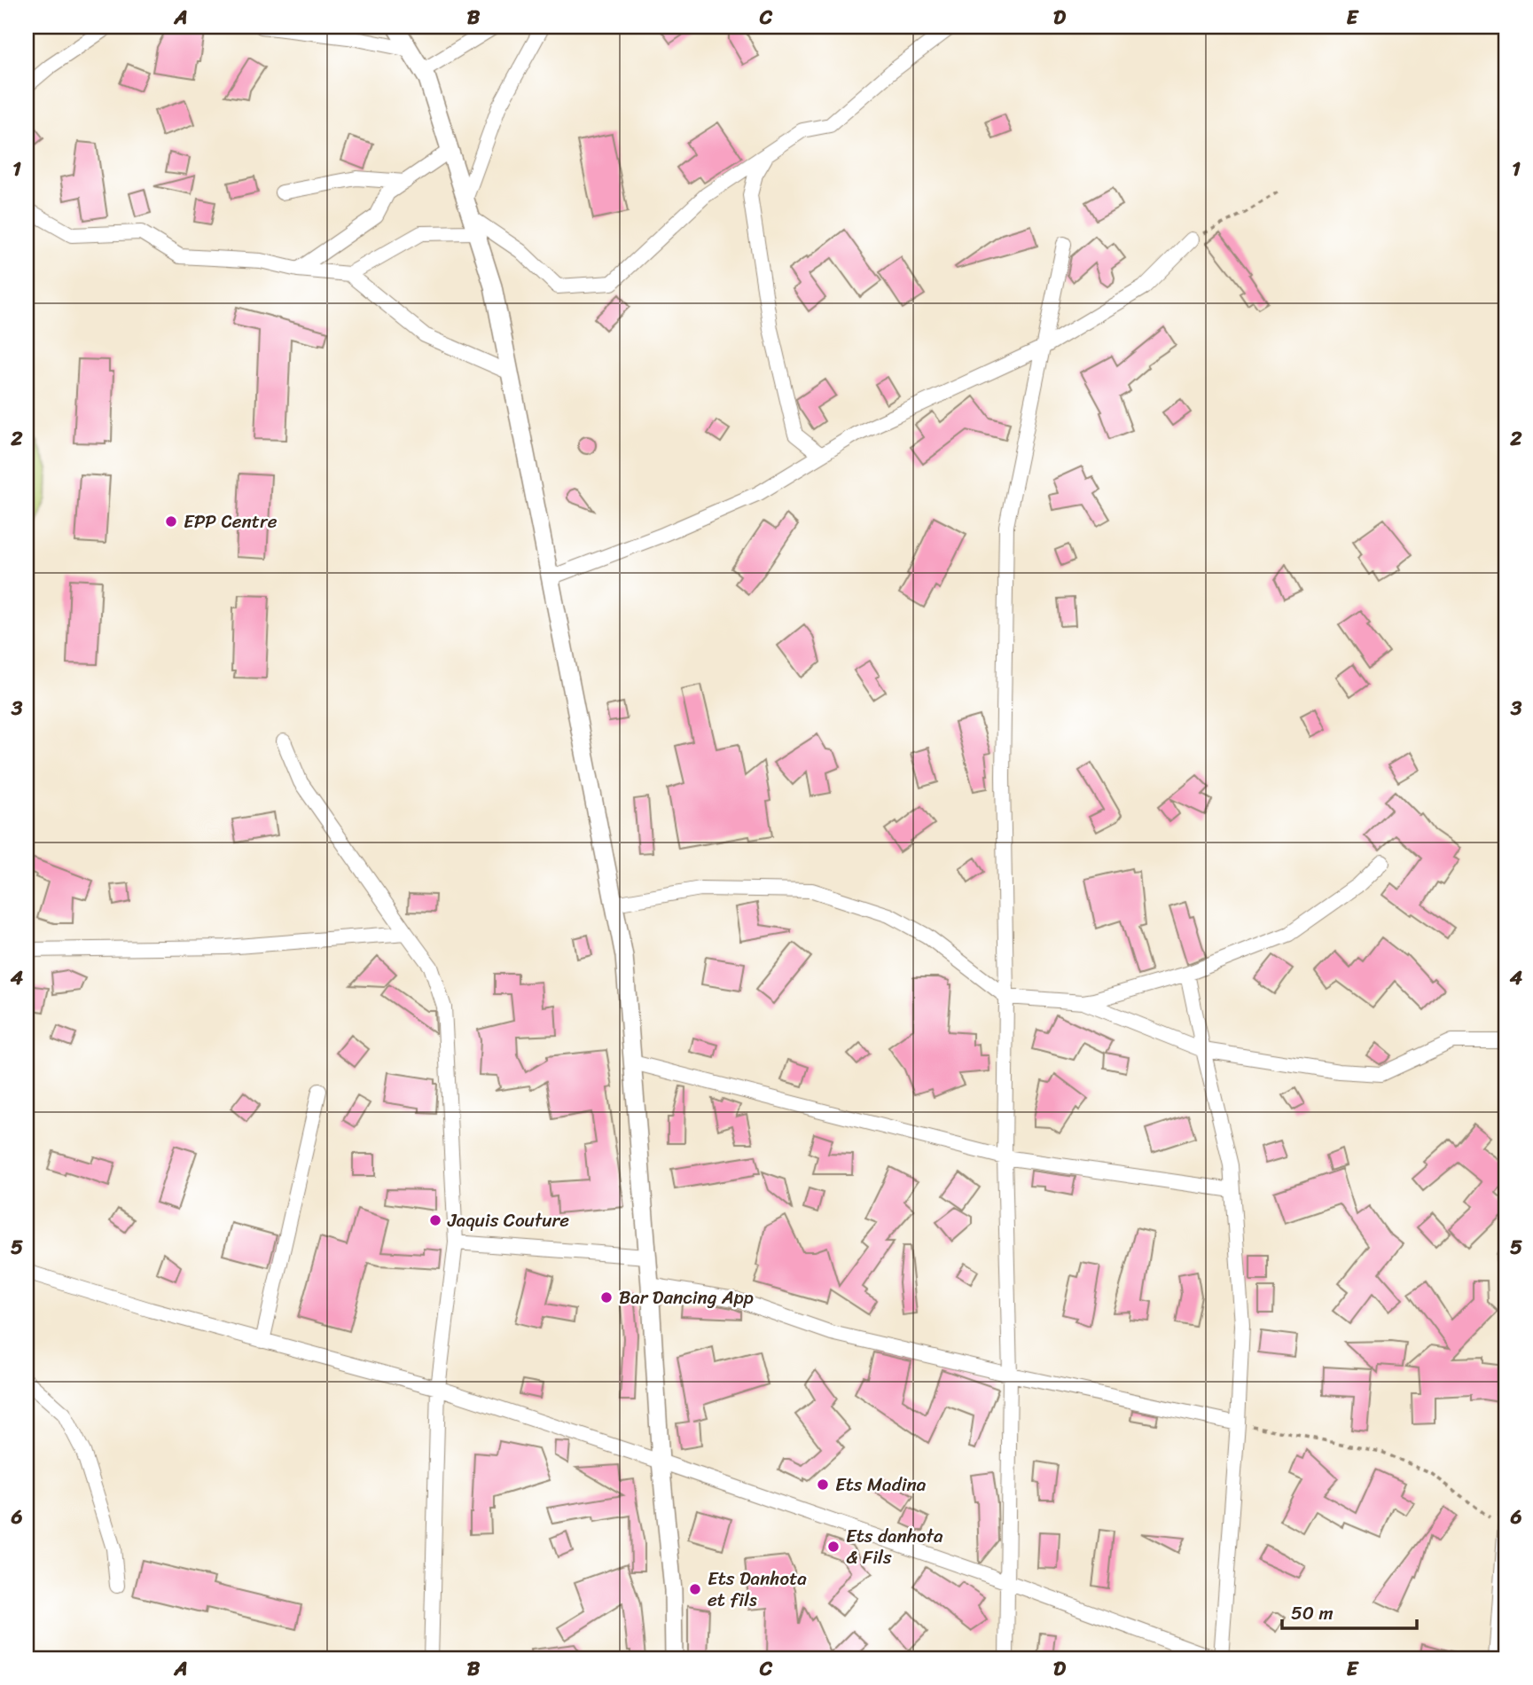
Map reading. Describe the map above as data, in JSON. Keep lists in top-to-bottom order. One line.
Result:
{"places":["EPP Centre","Jaquis Couture","Bar Dancing App","Ets Madina","Ets danhota & Fils","Ets Danhota et fils"],"scale_bar":"50 m","grid":{"columns":["A","B","C","D","E"],"rows":["1","2","3","4","5","6"]}}
